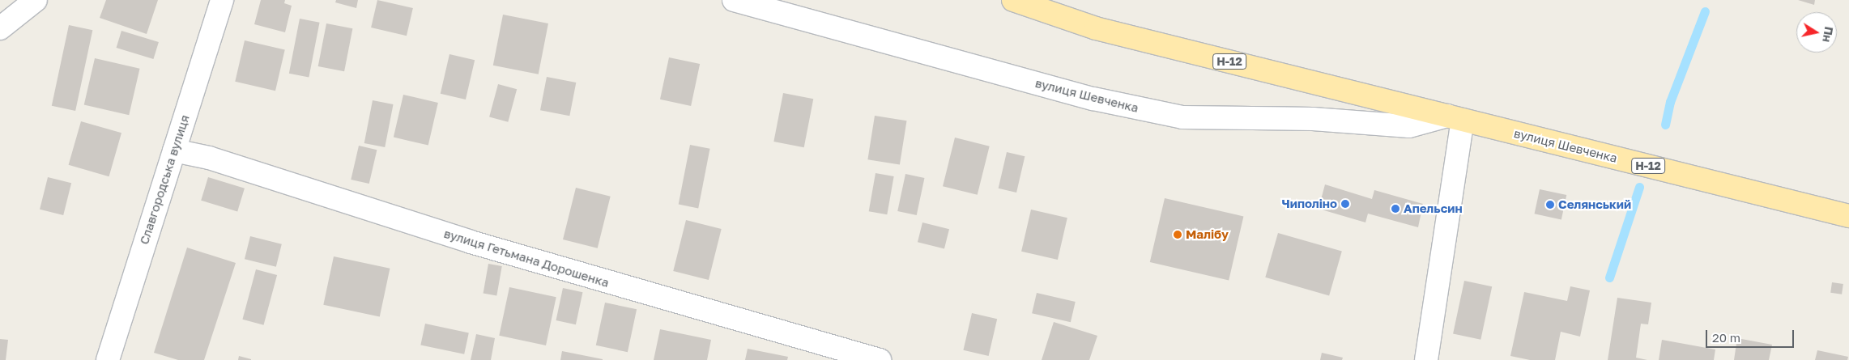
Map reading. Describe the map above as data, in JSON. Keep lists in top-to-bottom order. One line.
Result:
{"streets":{"main road":["Н-12","вулиця Шевченка"],"street":["Славгородська вулиця","вулиця Гетьмана Дорошенка"]},"crossings":[["Славгородська вулиця","вулиця Гетьмана Дорошенка"]],"places":["Чиполіно","Селянський","Апельсин","Малібу"],"scale_bar":"20 m","north":"right"}
